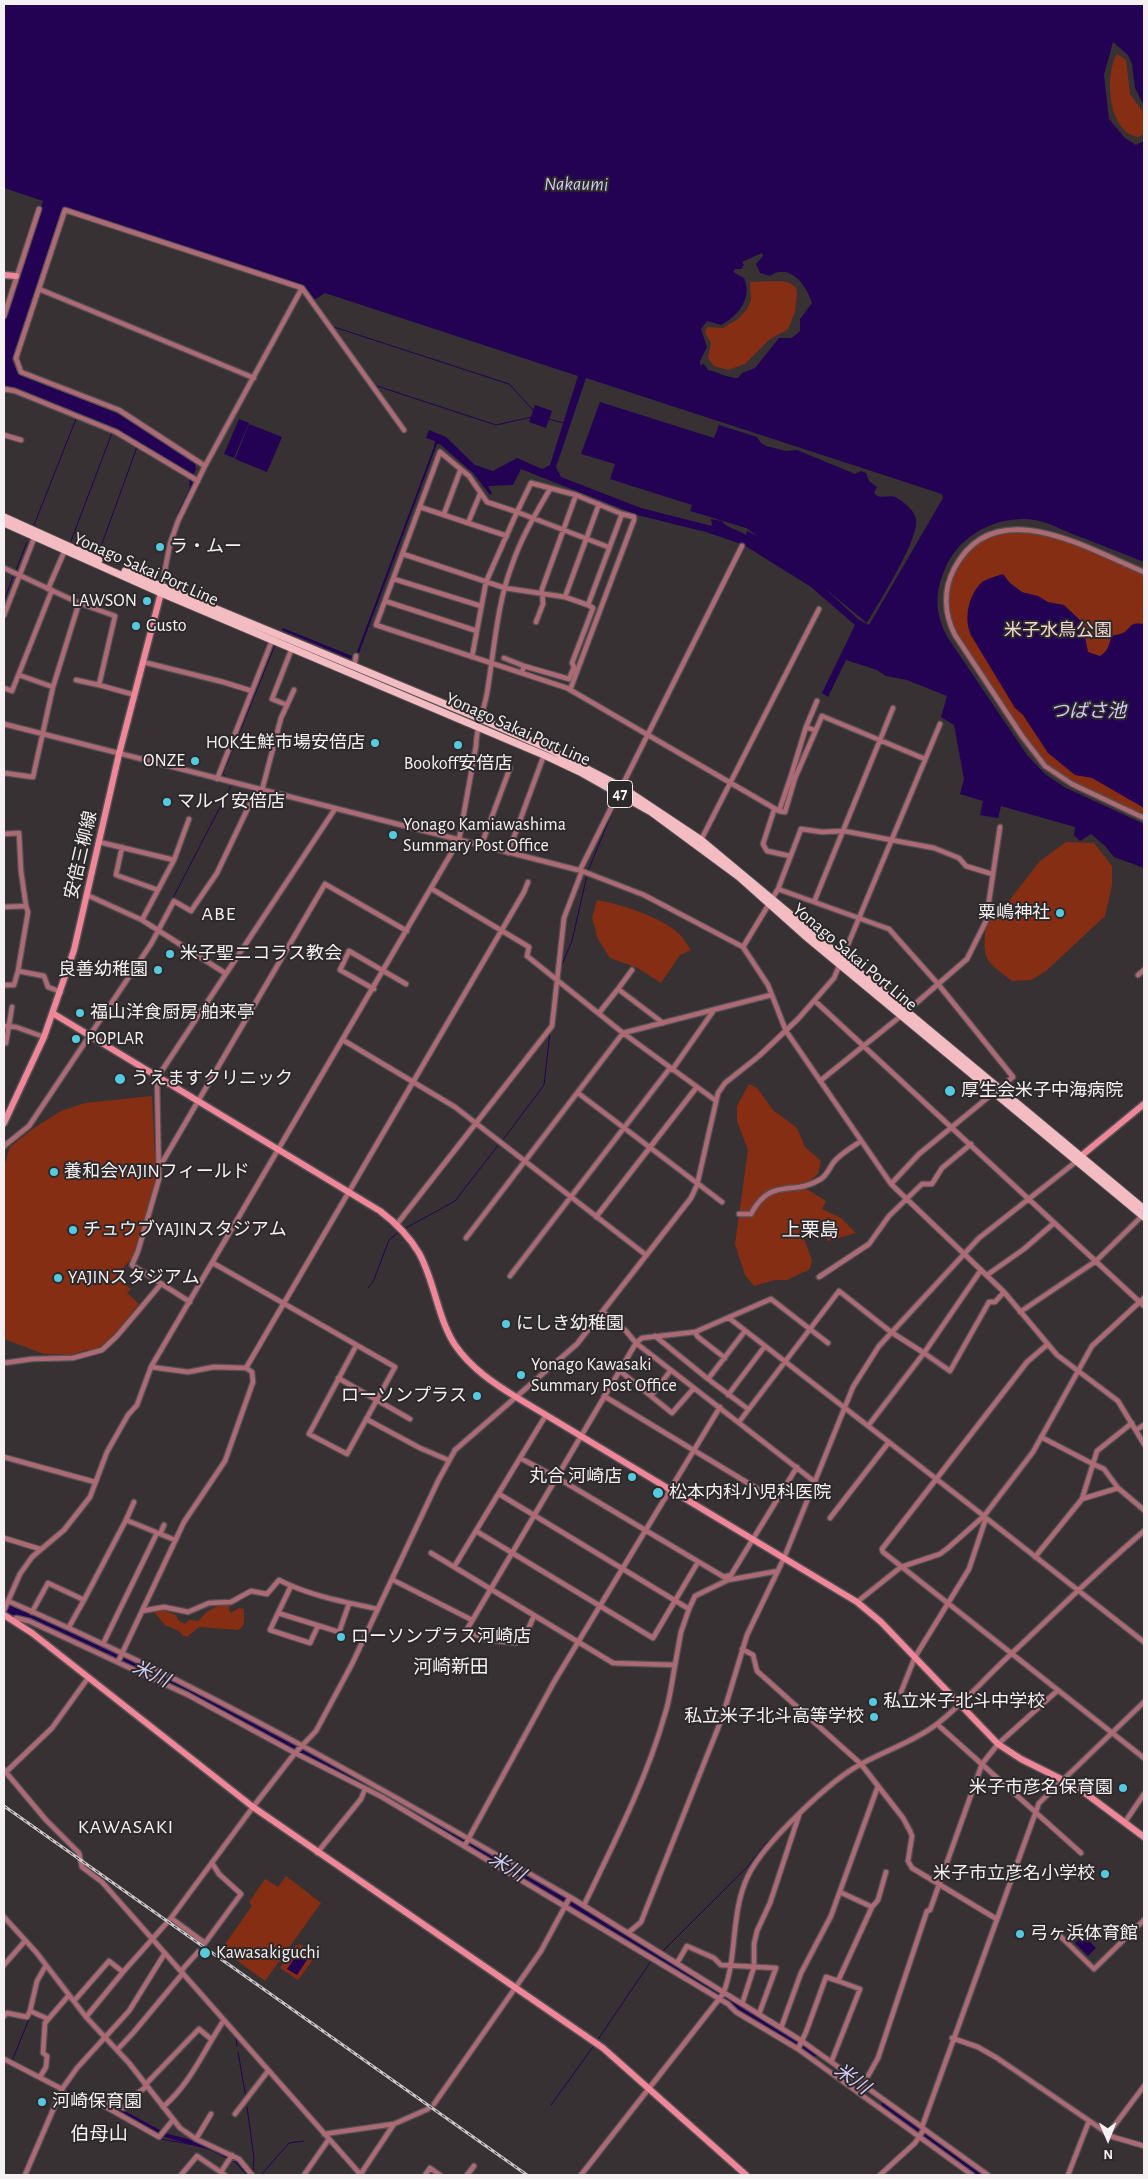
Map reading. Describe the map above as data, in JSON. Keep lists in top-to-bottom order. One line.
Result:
{"streets":{"main road":["Yonago Sakai Port Line","47"],"street":["安倍三柳線"]},"crossings":[["Yonago Sakai Port Line","安倍三柳線"]],"districts":["ABE","上栗島","河崎新田","KAWASAKI","伯母山"],"water":["Nakaumi","つばさ池","米川"],"parks":["米子水鳥公園"],"places":["ラ・ムー","LAWSON","Gusto","HOK生鮮市場安倍店","Bookoff安倍店","ONZE","マルイ安倍店","Yonago Kamiawashima Summary Post Office","粟嶋神社","米子聖ニコラス教会","良善幼稚園","福山洋食厨房 舶来亭","POPLAR","うえますクリニック","厚生会米子中海病院","養和会YAJINフィールド","チュウブYAJINスタジアム","YAJINスタジアム","にしき幼稚園","Yonago Kawasaki Summary Post Office","ローソンプラス","丸合 河崎店","松本内科小児科医院","ローソンプラス河崎店","私立米子北斗中学校","私立米子北斗高等学校","米子市彦名保育園","米子市立彦名小学校","弓ヶ浜体育館","Kawasakiguchi","河崎保育園"],"north":"bottom"}
